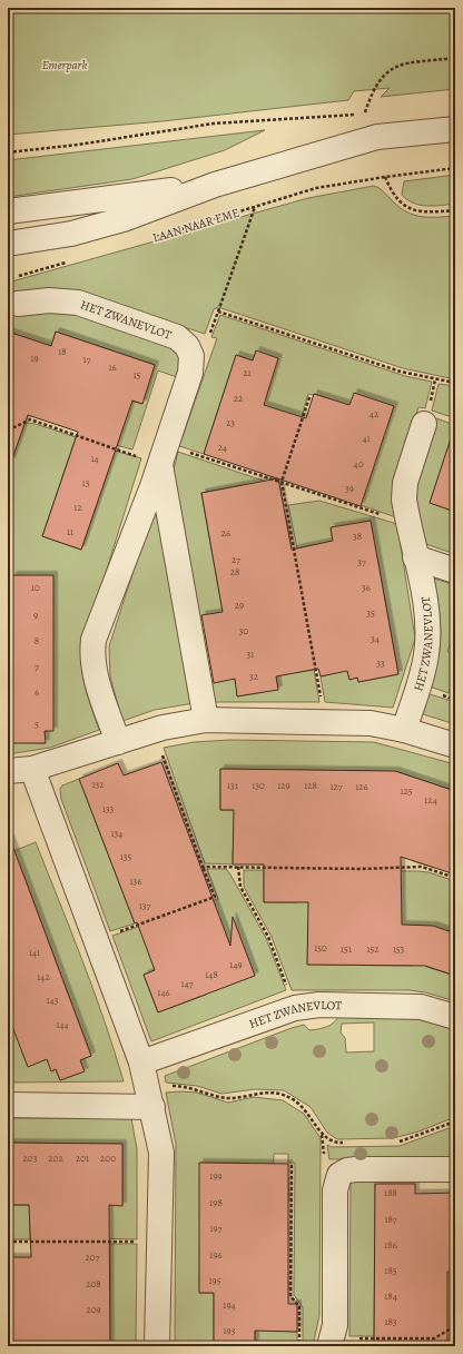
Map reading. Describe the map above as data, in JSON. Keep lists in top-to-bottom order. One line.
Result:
{"streets":{"street":["HET ZWANEVLOT"],"path":["LAAN NAAR EME"]},"parks":["Emerpark"],"house_numbers":["18","19","17","16","21","15","22","42","23","41","24","14","40","13","39","12","11","26","38","27","37","28","10","36","29","35","9","30","34","8","31","33","7","32","6","5","132","131","130","129","128","127","126","125","124","133","134","135","136","137","150","151","152","153","141","149","148","142","147","146","143","144","203","202","201","200","199","188","198","187","197","186","196","207","185","195","208","184","194","209","183","193"]}
